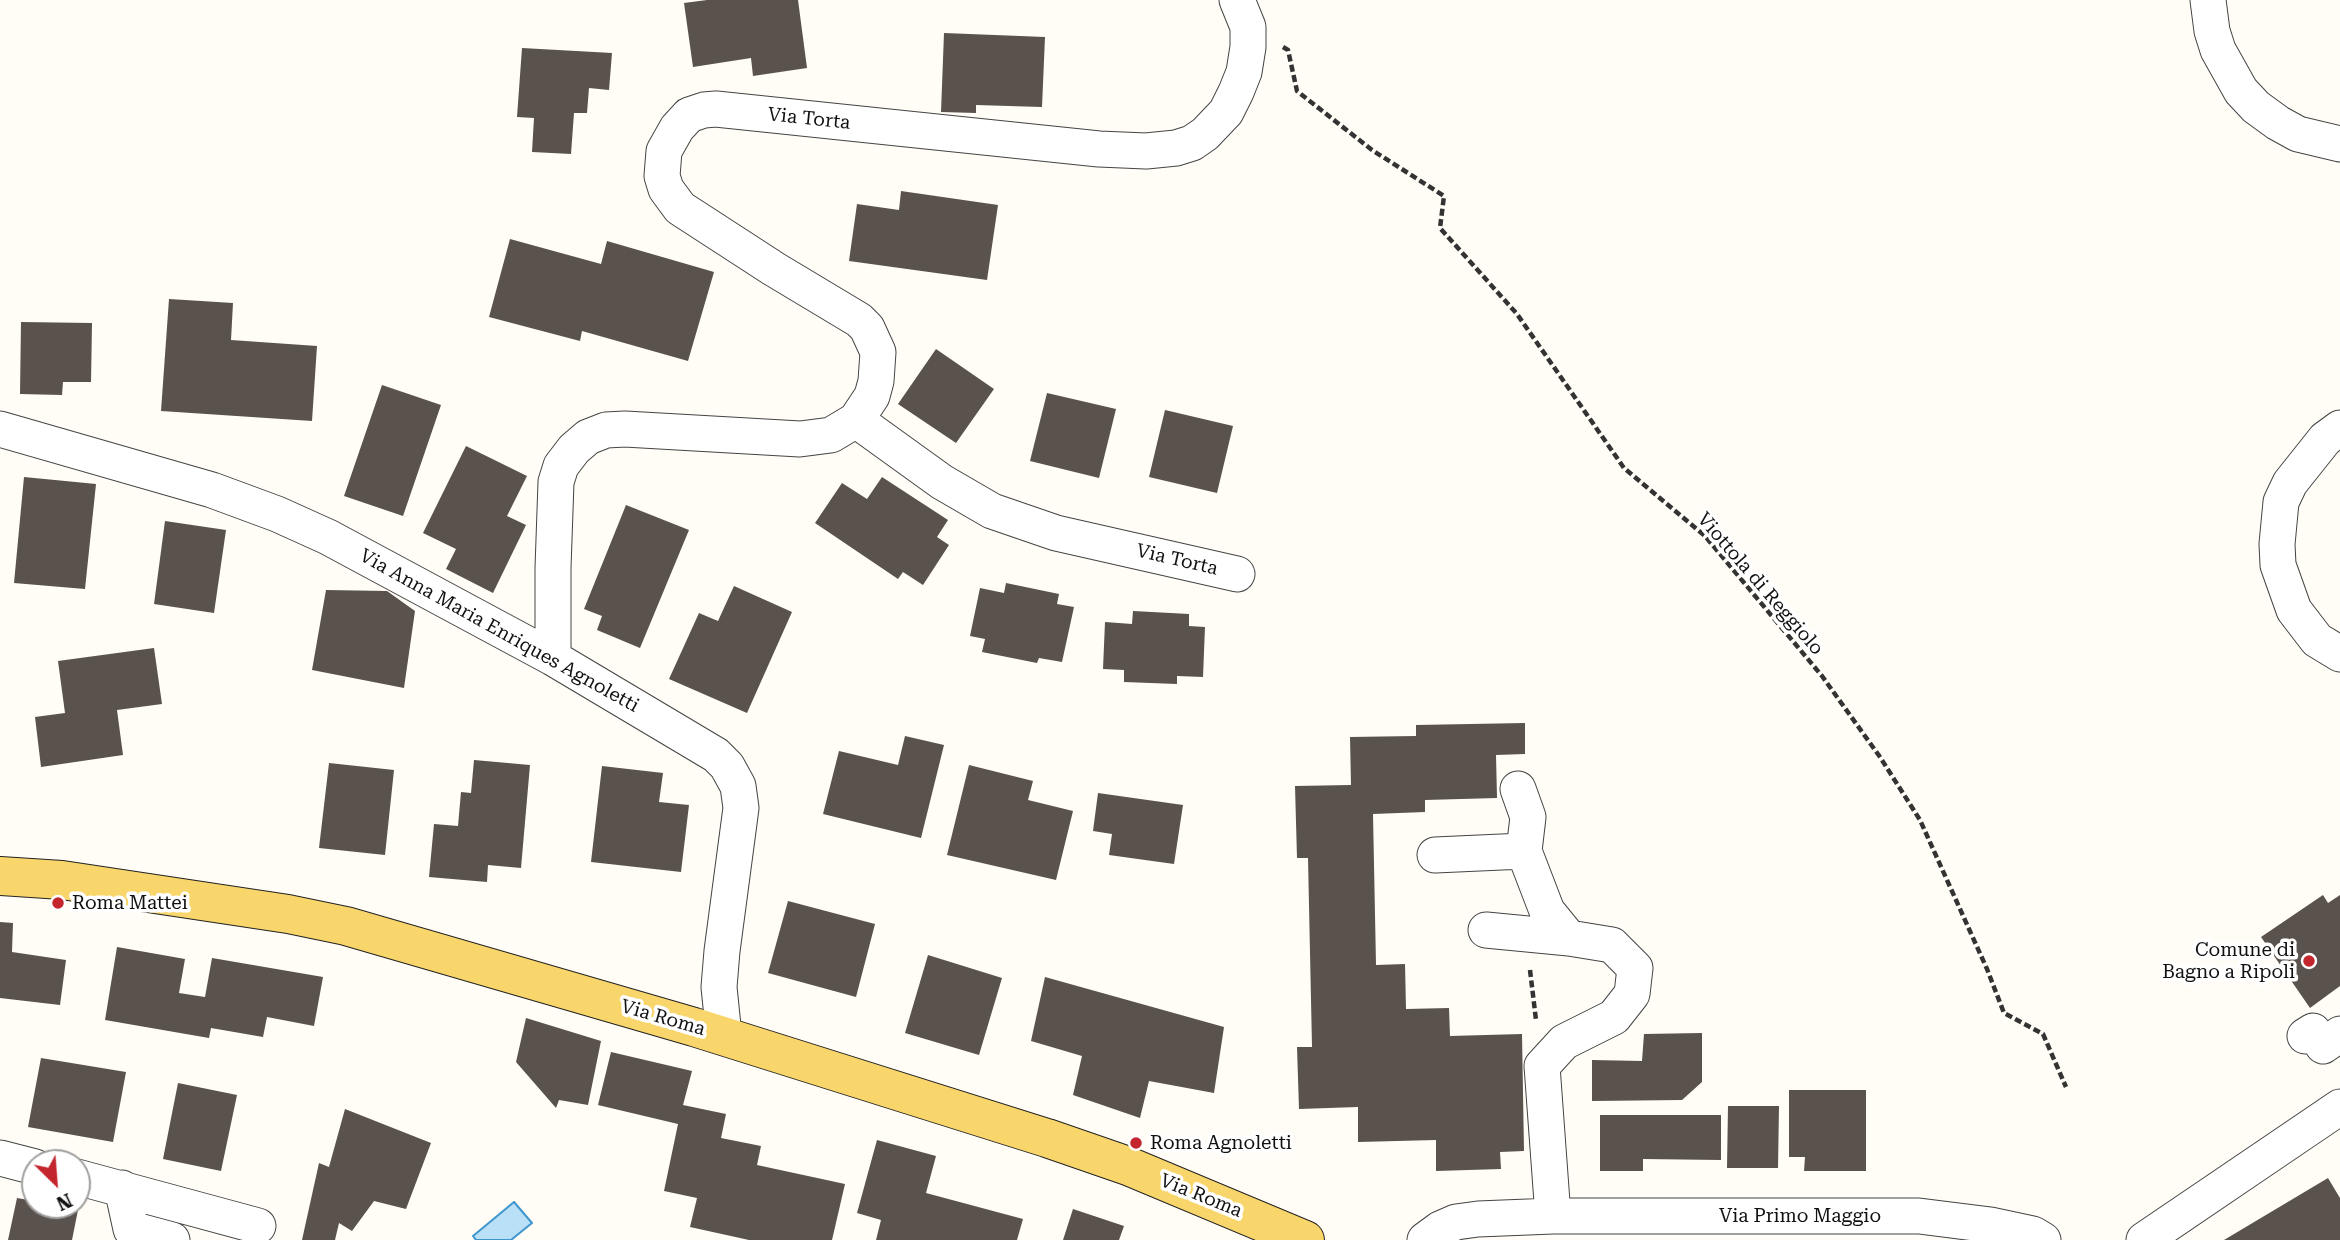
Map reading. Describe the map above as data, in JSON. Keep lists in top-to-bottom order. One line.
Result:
{"streets":{"main road":["Via Roma"],"street":["Via Torta","Via Anna Maria Enriques Agnoletti","Via Primo Maggio"],"path":["Viottola di Reggiolo"]},"crossings":[["Via Torta","Viottola di Reggiolo"],["Via Anna Maria Enriques Agnoletti","Via Roma"]],"places":["Roma Mattei","Comune di Bagno a Ripoli","Roma Agnoletti"],"north":"bottom right"}
